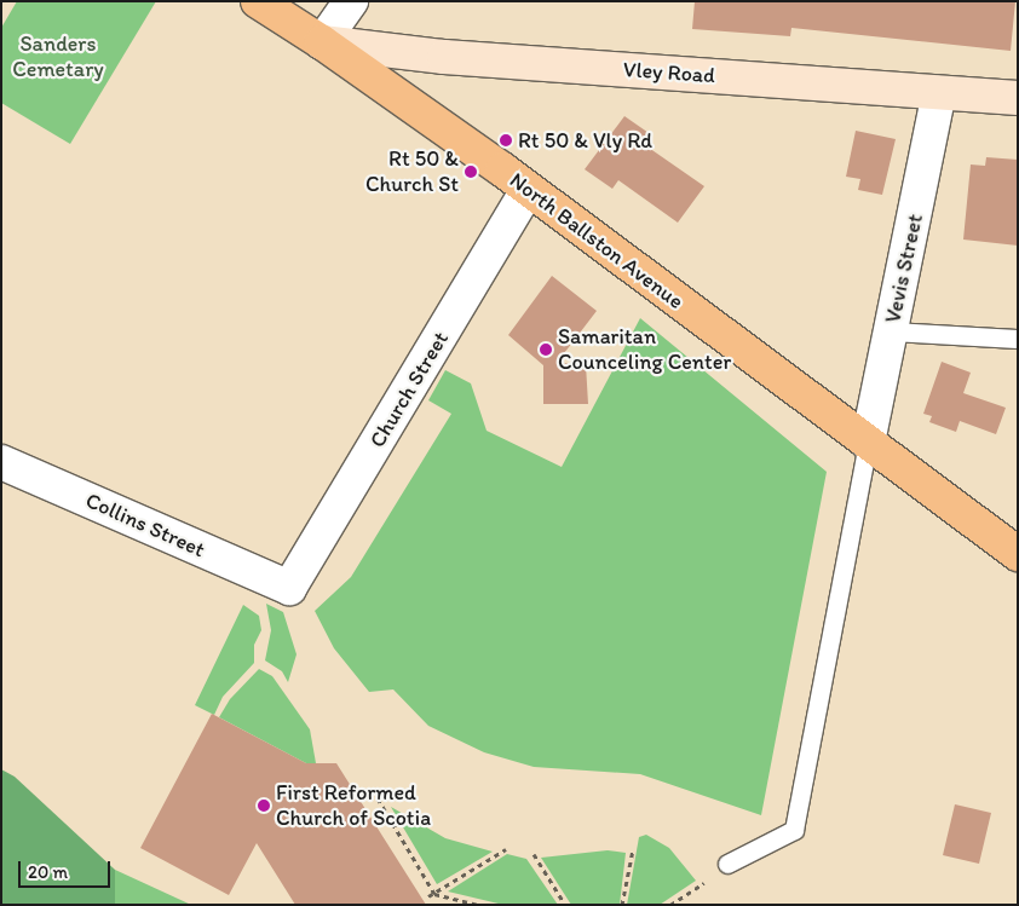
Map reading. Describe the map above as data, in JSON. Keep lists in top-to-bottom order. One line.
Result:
{"streets":{"main road":["North Ballston Avenue"],"street":["Vley Road","Vevis Street","Church Street","Collins Street"]},"crossings":[["Vley Road","North Ballston Avenue"],["Vley Road","Vevis Street"],["North Ballston Avenue","Vevis Street"],["North Ballston Avenue","Church Street"],["Church Street","Collins Street"]],"parks":["Sanders Cemetary"],"places":["Rt 50 & Vly Rd","Rt 50 & Church St","Samaritan Counceling Center","First Reformed Church of Scotia"],"scale_bar":"20 m"}
